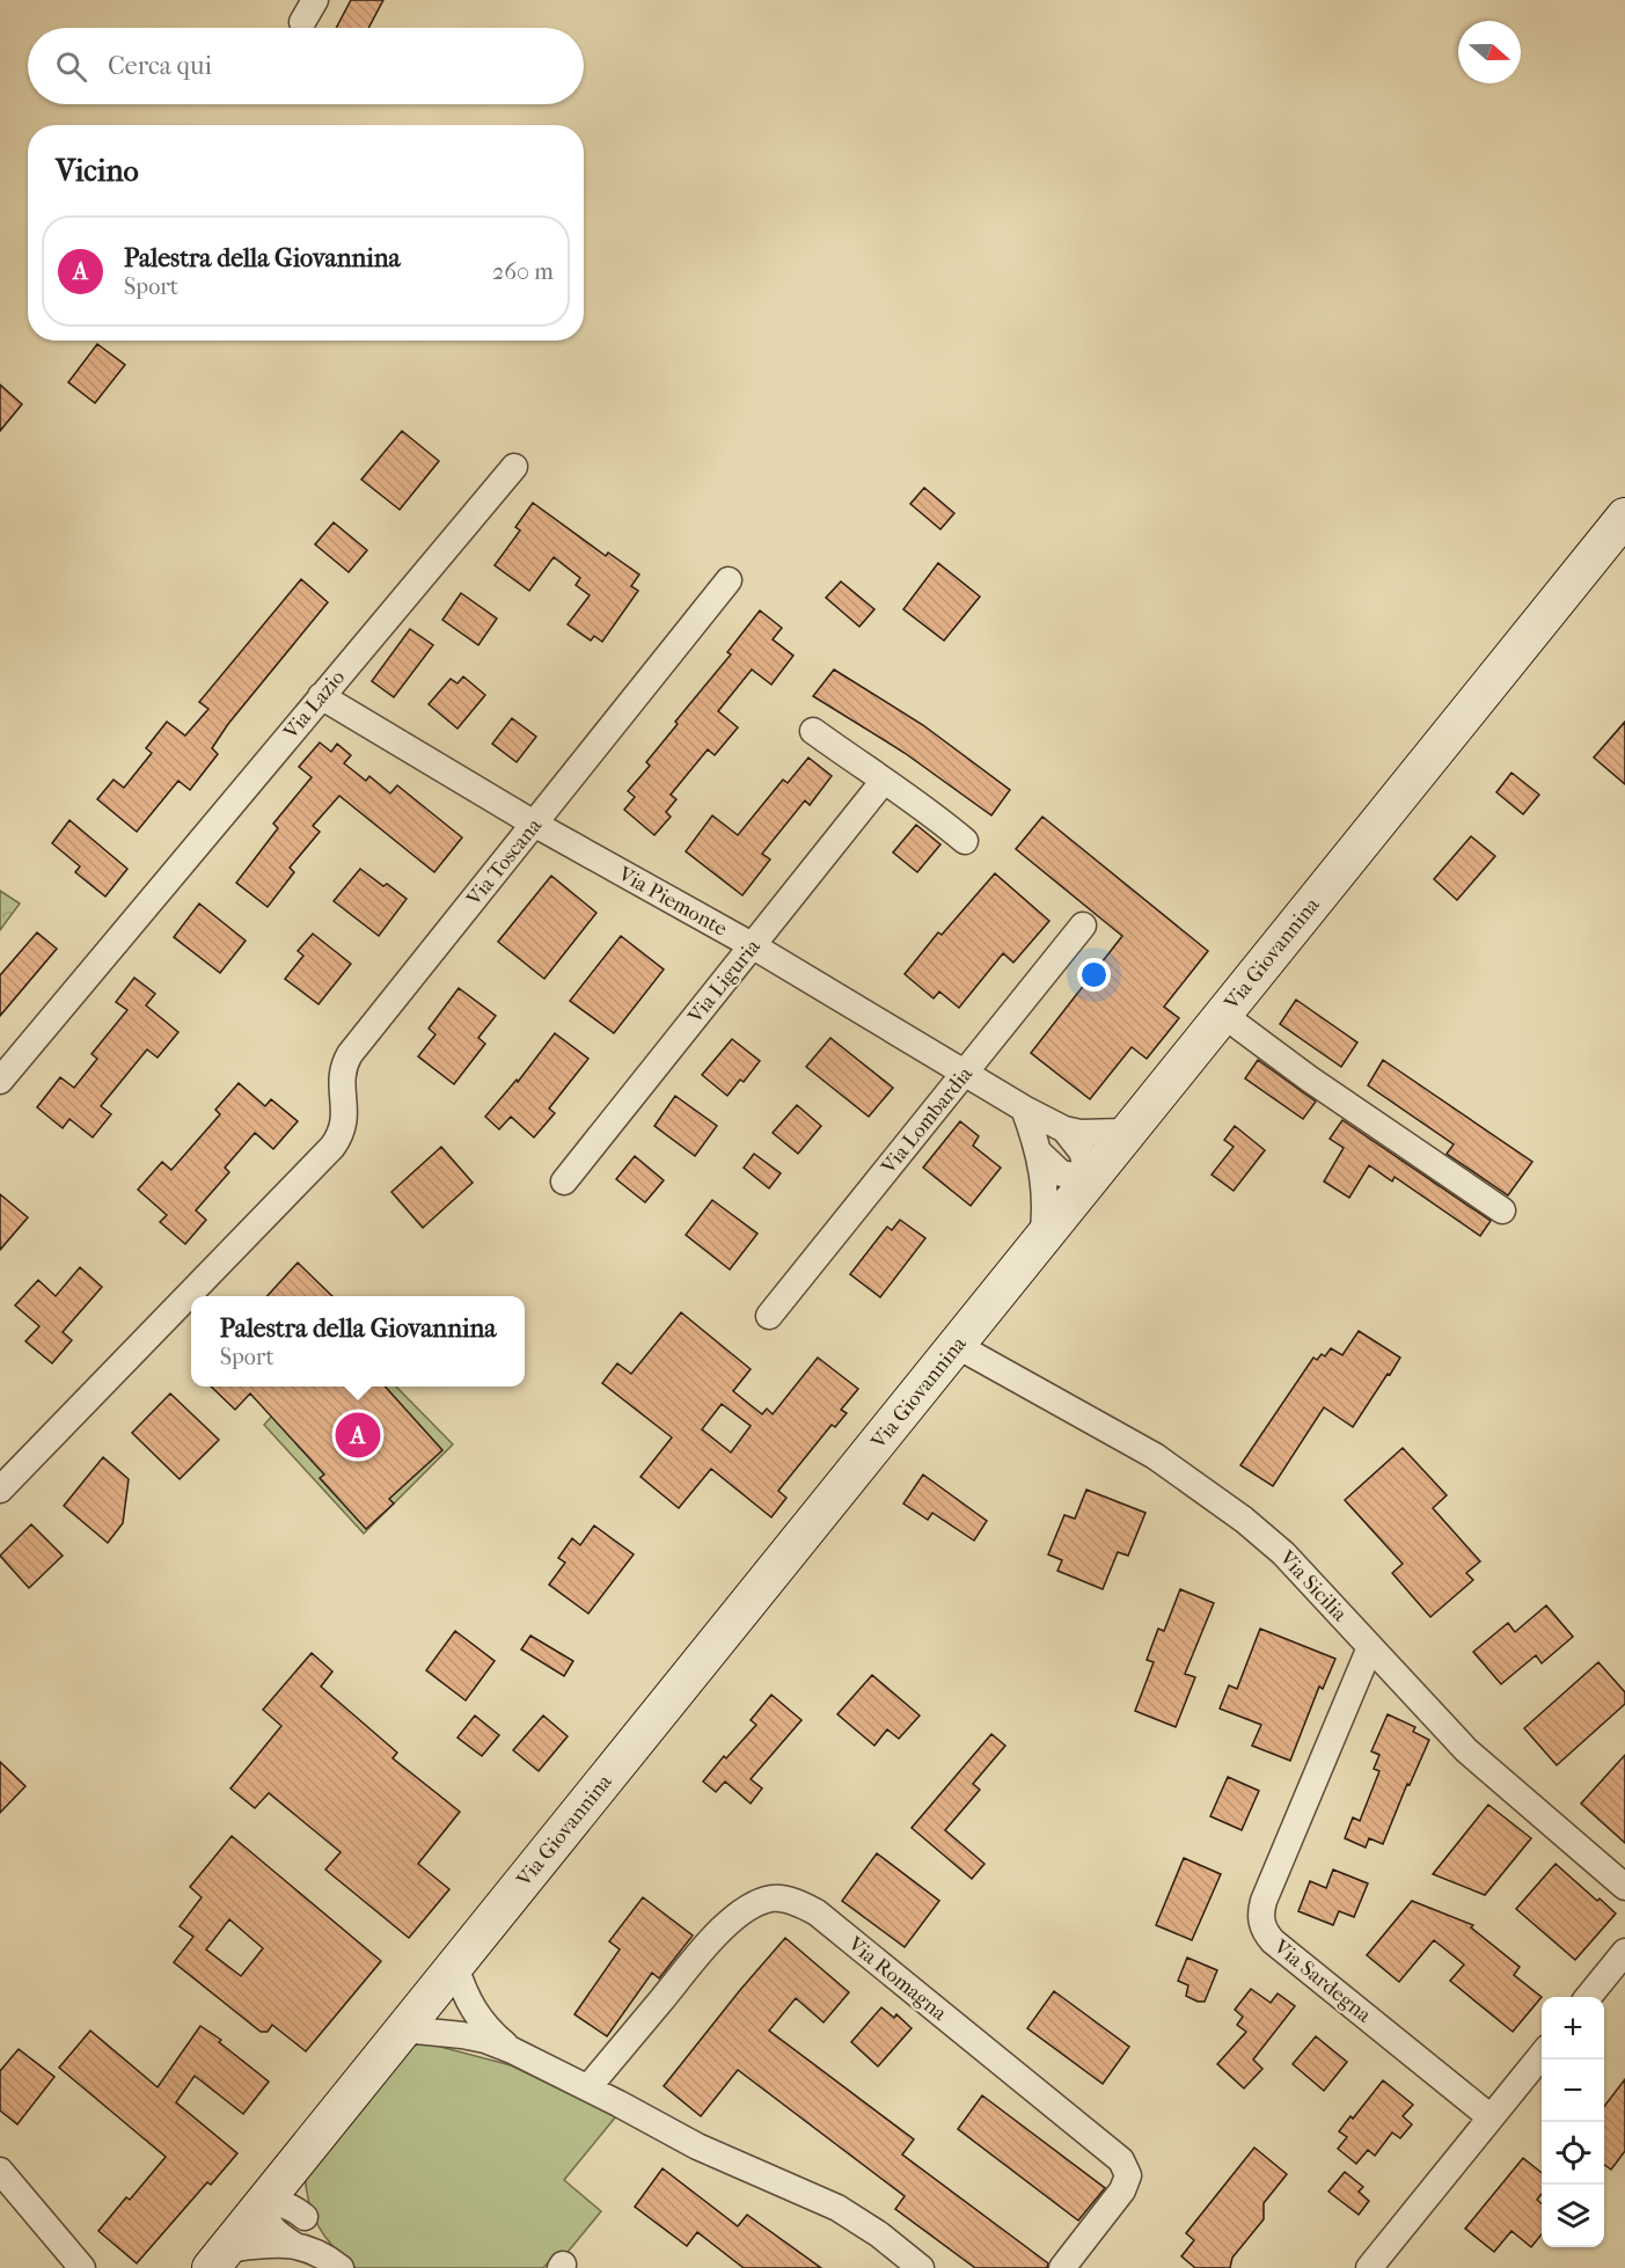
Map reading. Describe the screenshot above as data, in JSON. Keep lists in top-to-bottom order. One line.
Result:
{"streets":{"street":["Via Lazio","Via Toscana","Via Piemonte","Via Giovannina","Via Liguria","Via Lombardia","Via Sicilia","Via Romagna","Via Sardegna"]},"crossings":[["Via Lazio","Via Piemonte"],["Via Toscana","Via Piemonte"],["Via Piemonte","Via Giovannina"],["Via Piemonte","Via Liguria"],["Via Piemonte","Via Lombardia"],["Via Giovannina","Via Sicilia"],["Via Sicilia","Via Sardegna"]],"north":"right","page":{"search":"Cerca qui","heading":"Vicino","list":[{"mark":"A","name":"Palestra della Giovannina","note":"Sport","value":"260 m"}],"popup":["Palestra della Giovannina","Sport"],"pins":"A","map_buttons":["+","−"]}}
